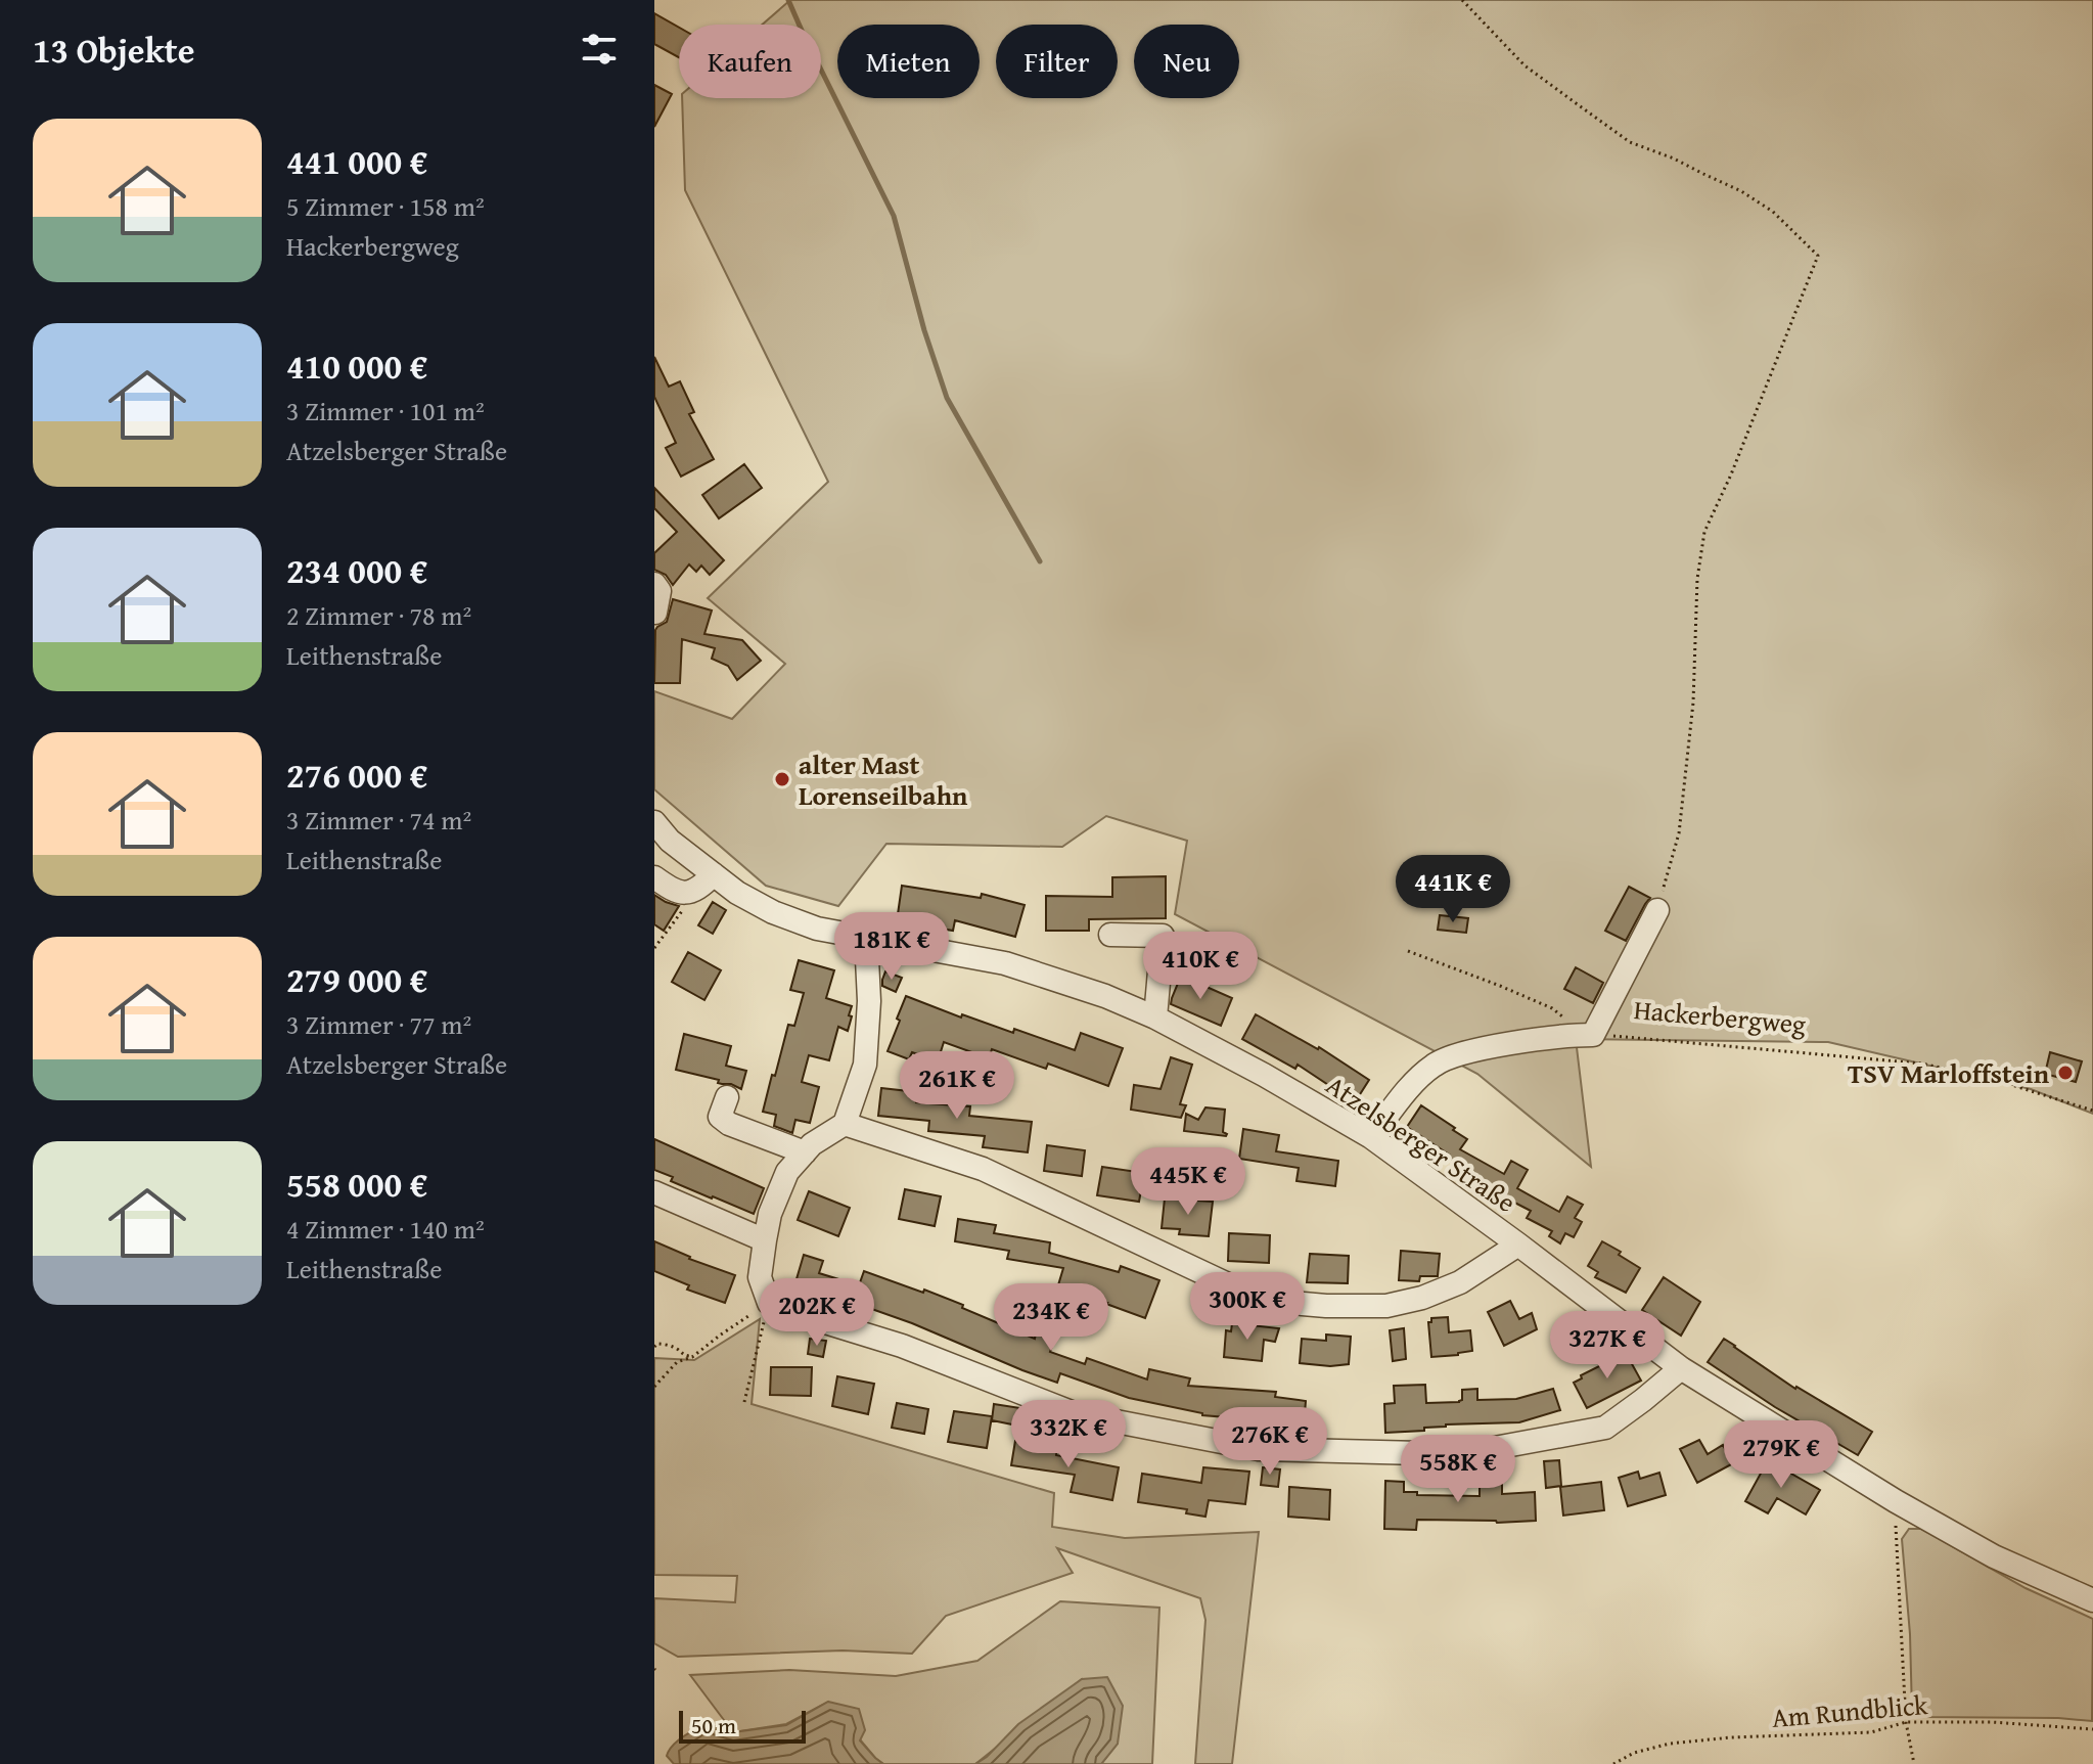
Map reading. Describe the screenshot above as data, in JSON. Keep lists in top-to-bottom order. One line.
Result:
{"streets":{"street":["Atzelsberger Straße"],"path":["Hackerbergweg","Am Rundblick"]},"places":["alter Mast Lorenseilbahn","TSV Marloffstein"],"scale_bar":"50 m","page":{"heading":"13 Objekte","chip":["Kaufen","Mieten","Filter","Neu"],"list":[{"name":"441 000 €","note":"5 Zimmer · 158 m² · Hackerbergweg"},{"name":"410 000 €","note":"3 Zimmer · 101 m² · Atzelsberger Straße"},{"name":"234 000 €","note":"2 Zimmer · 78 m² · Leithenstraße"},{"name":"276 000 €","note":"3 Zimmer · 74 m² · Leithenstraße"},{"name":"279 000 €","note":"3 Zimmer · 77 m² · Atzelsberger Straße"},{"name":"558 000 €","note":"4 Zimmer · 140 m² · Leithenstraße"}],"price":["441K €","181K €","410K €","261K €","445K €","300K €","202K €","234K €","327K €","332K €","276K €","279K €","558K €"],"scale":"50 m"}}
